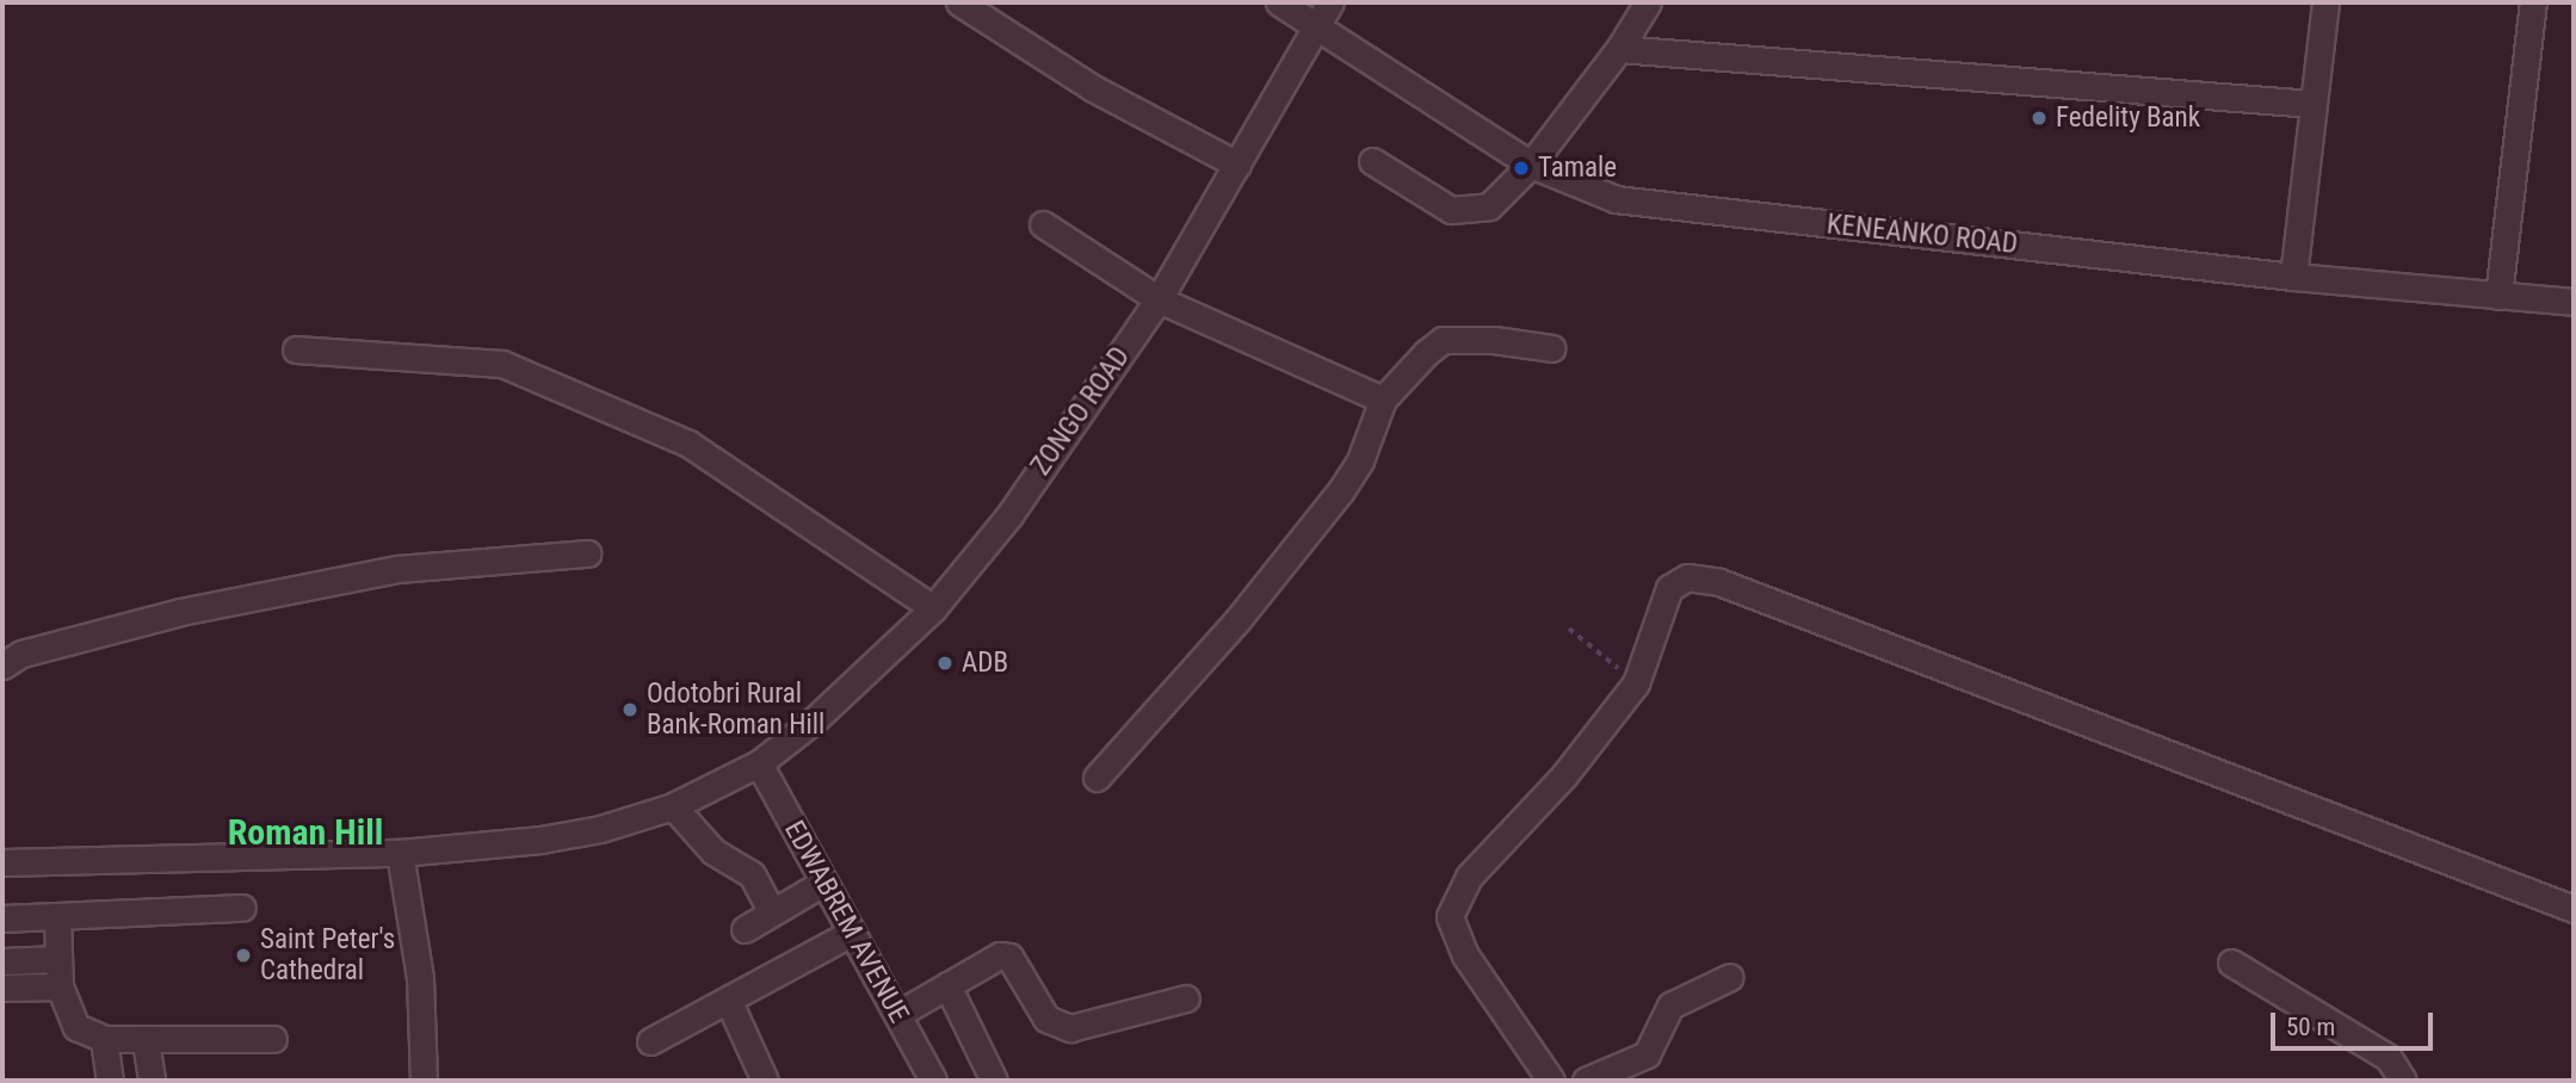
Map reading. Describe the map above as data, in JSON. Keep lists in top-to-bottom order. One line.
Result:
{"streets":{"street":["KENEANKO ROAD","ZONGO ROAD","EDWABREM AVENUE"]},"crossings":[["KENEANKO ROAD","ZONGO ROAD"],["ZONGO ROAD","EDWABREM AVENUE"]],"districts":["Roman Hill"],"places":["Fedelity Bank","Tamale","ADB","Odotobri Rural Bank-Roman Hill","Saint Peter's Cathedral"],"scale_bar":"50 m"}
